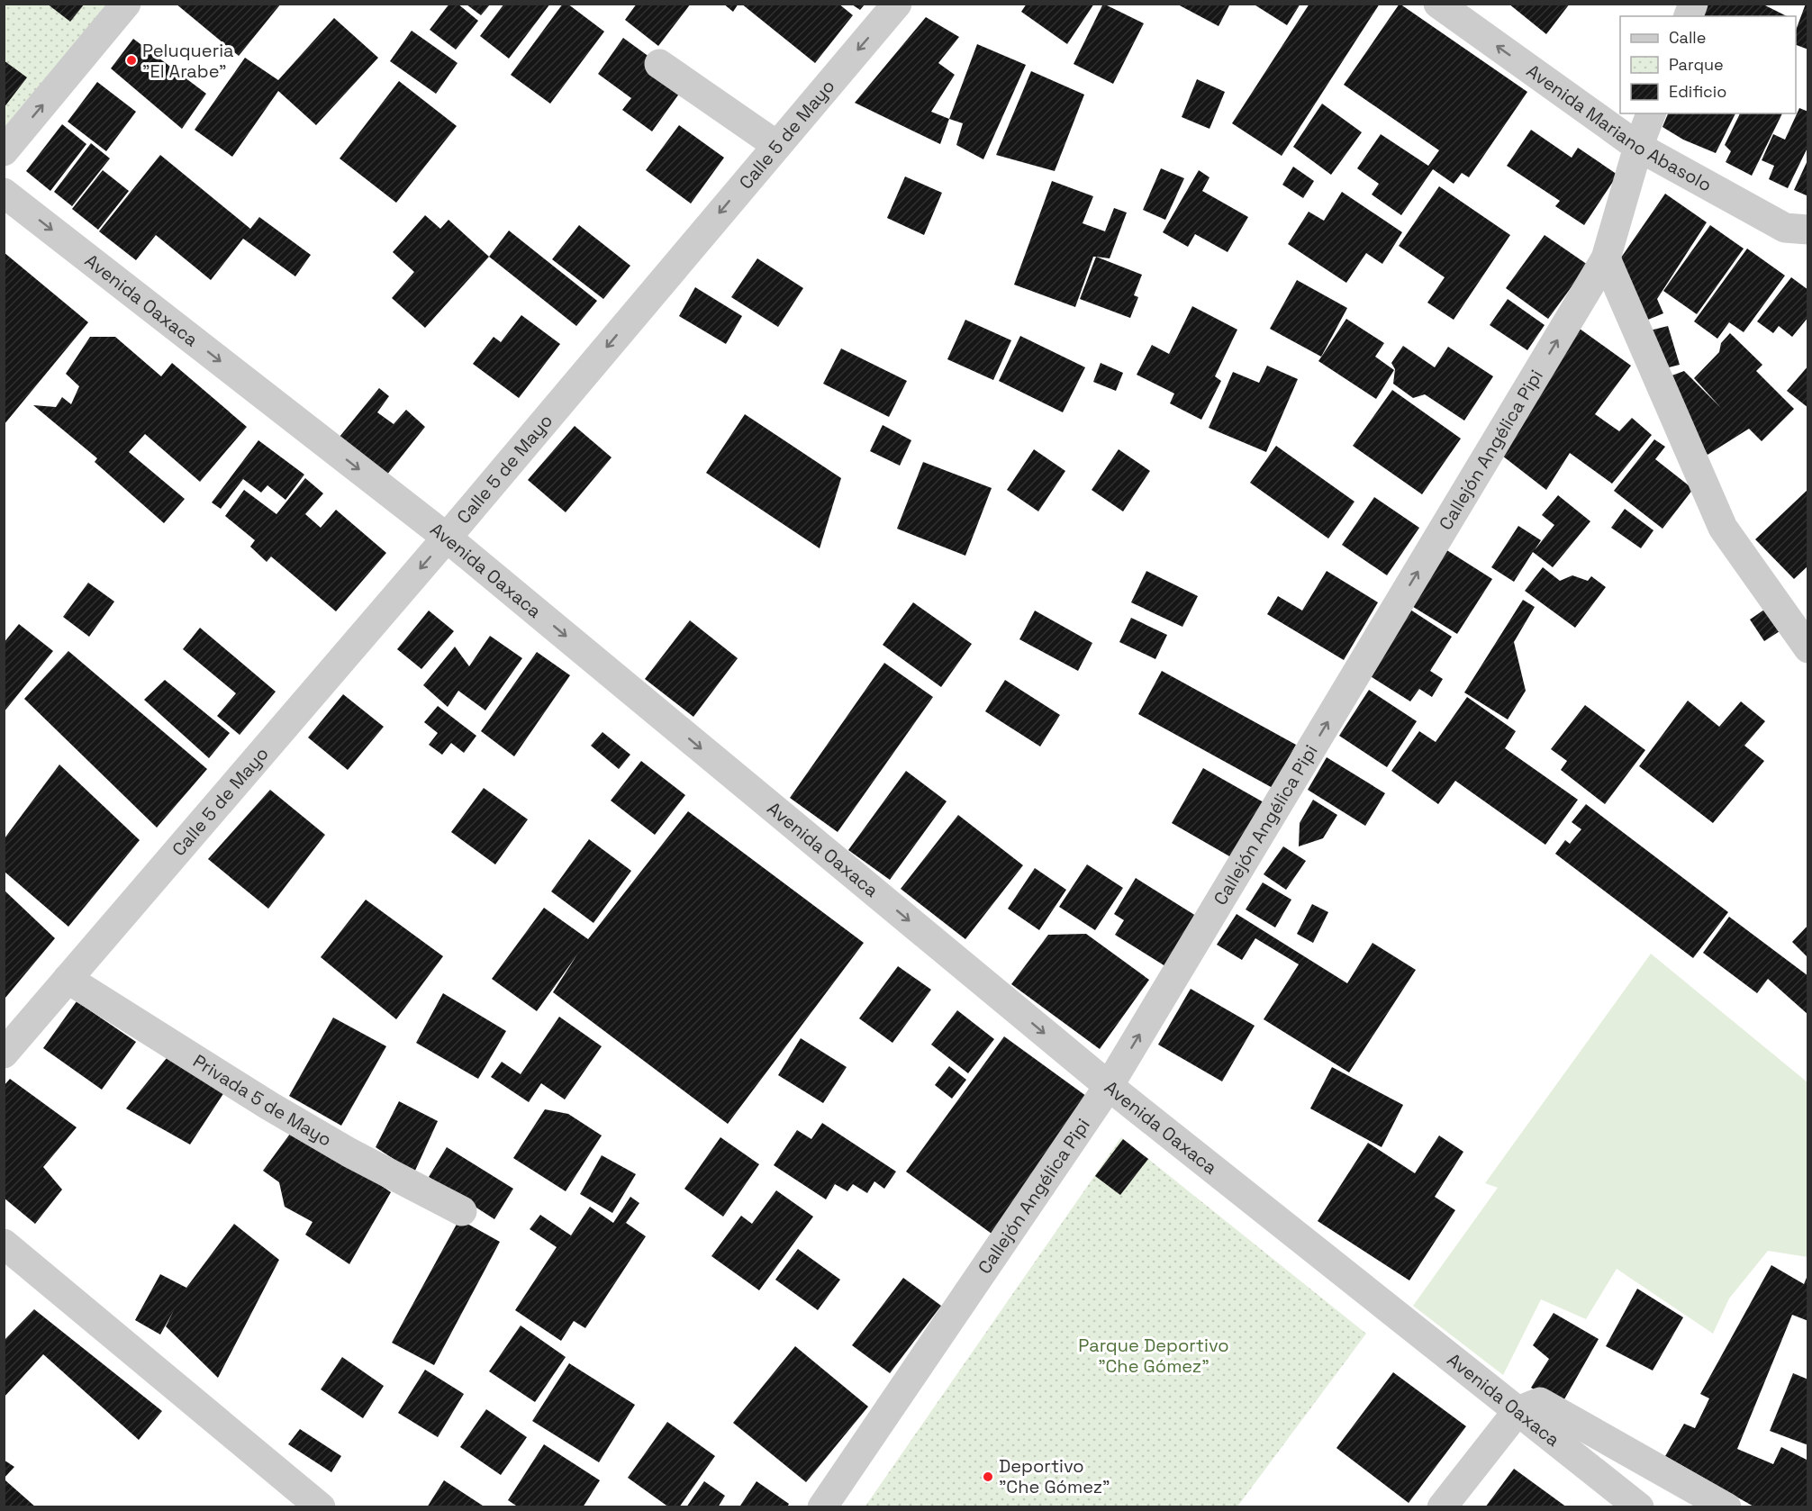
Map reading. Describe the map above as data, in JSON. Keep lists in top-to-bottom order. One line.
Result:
{"streets":{"street":["Avenida Mariano Abasolo","Calle 5 de Mayo","Avenida Oaxaca","Callejón Angélica Pipi","Privada 5 de Mayo"]},"crossings":[["Avenida Mariano Abasolo","Callejón Angélica Pipi"],["Calle 5 de Mayo","Avenida Oaxaca"],["Calle 5 de Mayo","Privada 5 de Mayo"],["Avenida Oaxaca","Callejón Angélica Pipi"]],"one_way":["Avenida Mariano Abasolo","Calle 5 de Mayo","Avenida Oaxaca","Callejón Angélica Pipi"],"parks":["Parque Deportivo \"Che Gómez\""],"places":["Peluqueria \"El Arabe\"","Deportivo \"Che Gómez\""],"legend":["Calle","Parque","Edificio"]}
